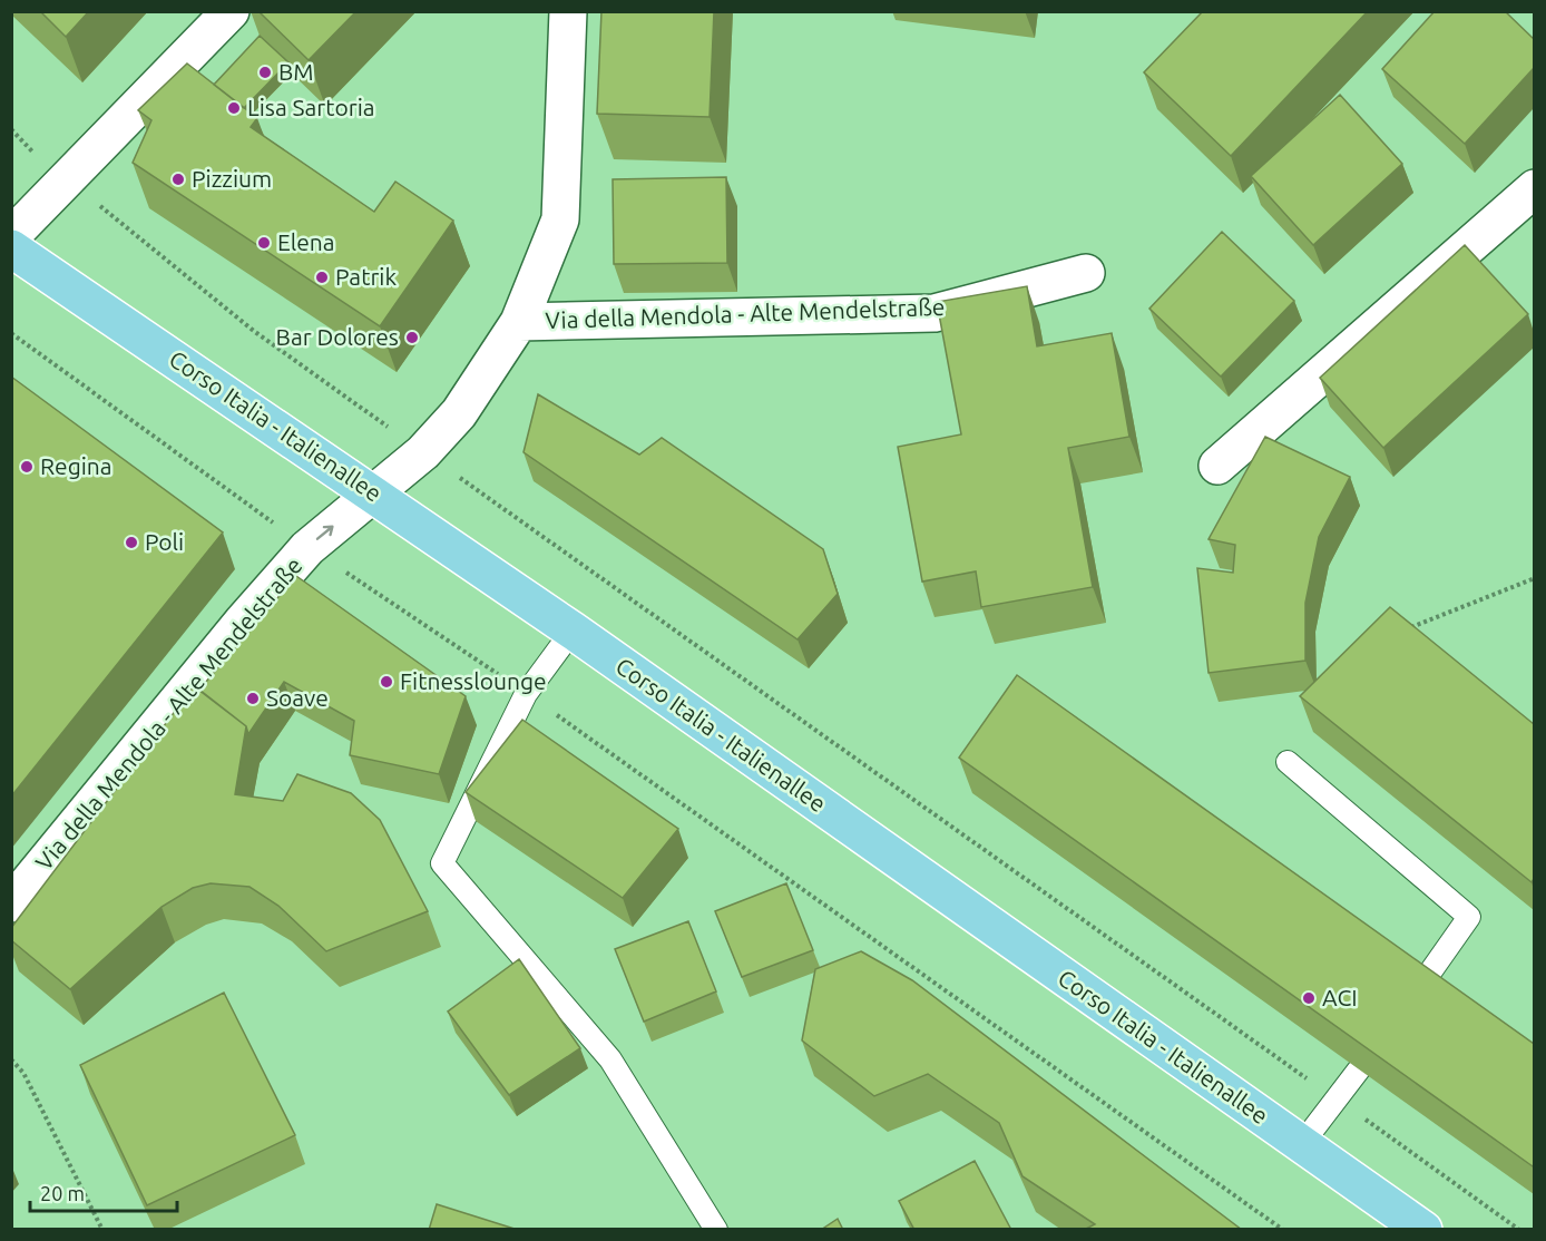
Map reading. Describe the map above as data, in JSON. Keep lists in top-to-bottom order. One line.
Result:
{"streets":{"main road":["Corso Italia - Italienallee"],"street":["Via della Mendola - Alte Mendelstraße"]},"crossings":[["Via della Mendola - Alte Mendelstraße","Corso Italia - Italienallee"]],"places":["BM","Lisa Sartoria","Pizzium","Elena","Patrik","Bar Dolores","Regina","Poli","Fitnesslounge","Soave","ACI"],"scale_bar":"20 m"}
